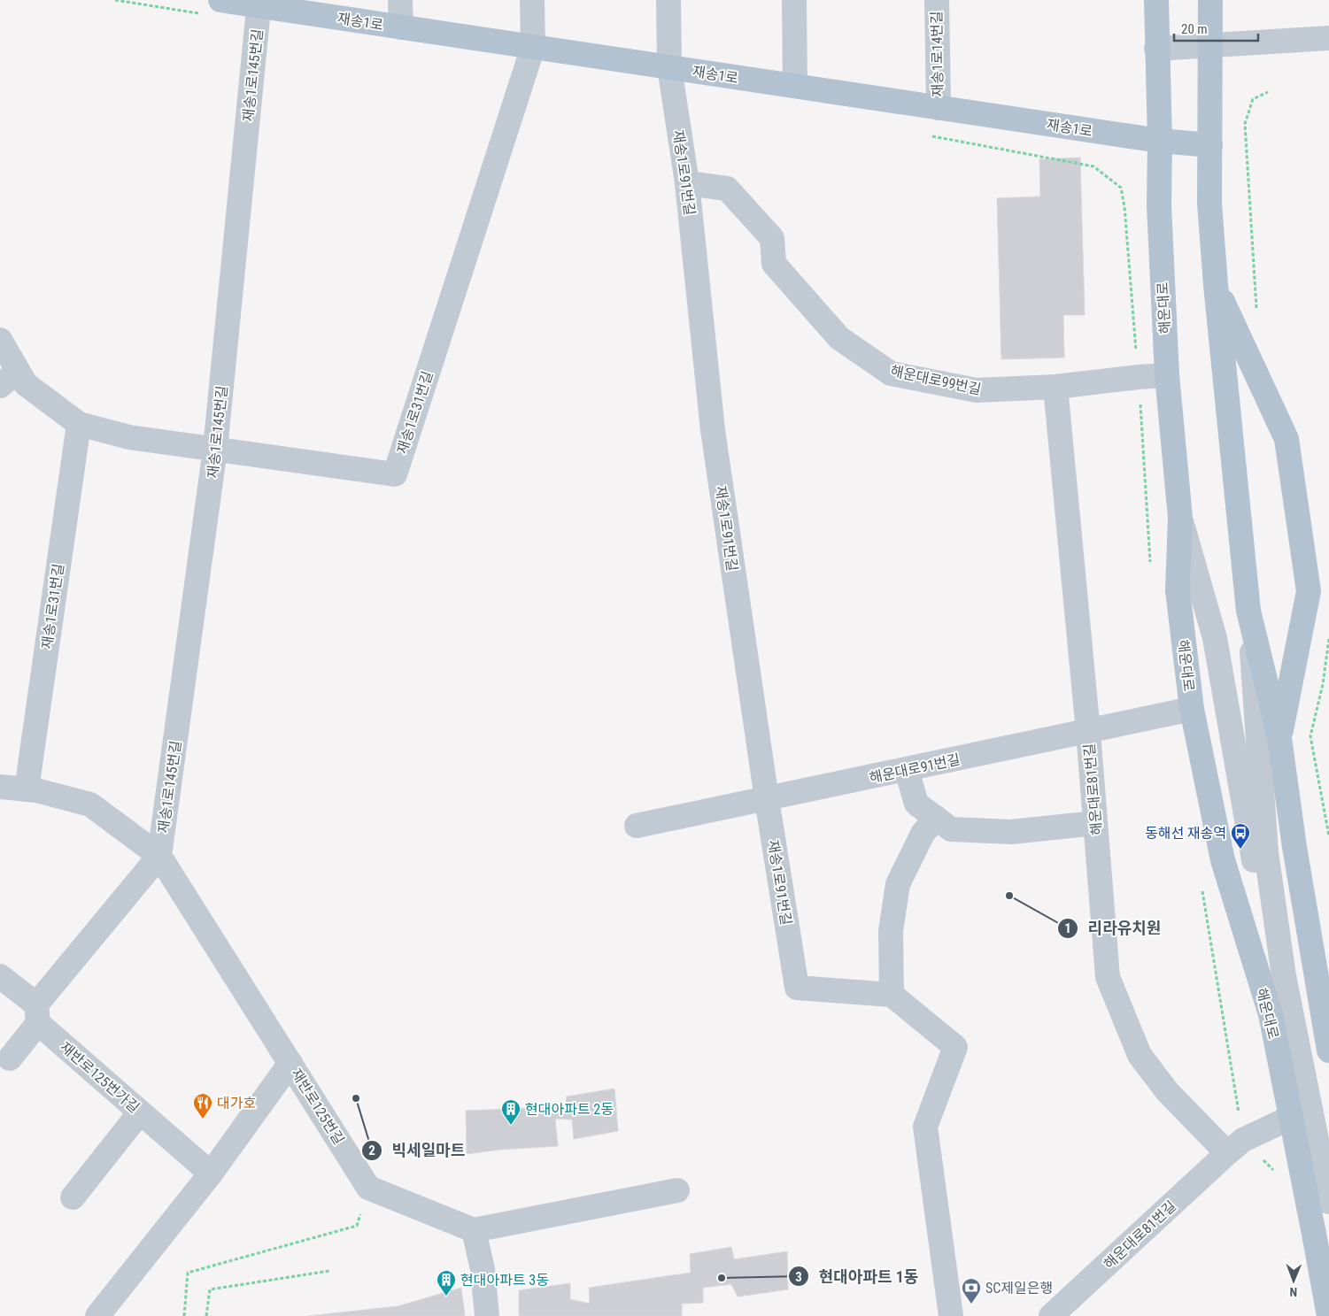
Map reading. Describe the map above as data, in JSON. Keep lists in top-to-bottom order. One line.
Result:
{"streets":{"main road":["재송1로","해운대로"],"street":["재송1로14번길","재송1로145번길","재송1로91번길","해운대로99번길","재송1로31번길","해운대로91번길","해운대로81번길","재반로125번가길","재반로125번길"]},"crossings":[["재송1로","재송1로14번길"],["재송1로","재송1로145번길"],["재송1로","재송1로91번길"],["재송1로","해운대로"],["재송1로","재송1로31번길"],["재송1로145번길","재송1로31번길"],["재송1로145번길","재반로125번길"],["재송1로91번길","해운대로99번길"],["재송1로91번길","해운대로91번길"],["해운대로","해운대로99번길"],["해운대로","해운대로91번길"],["해운대로","해운대로81번길"],["해운대로99번길","해운대로81번길"],["재송1로31번길","재반로125번길"],["해운대로91번길","해운대로81번길"]],"places":{"bus stop":["동해선 재송역"],"other":["리라유치원","빅세일마트","현대아파트 1동"],"restaurant":["대가호"],"building":["현대아파트 2동","현대아파트 3동"],"bank":["SC제일은행"]},"scale_bar":"20 m","north":"bottom"}
